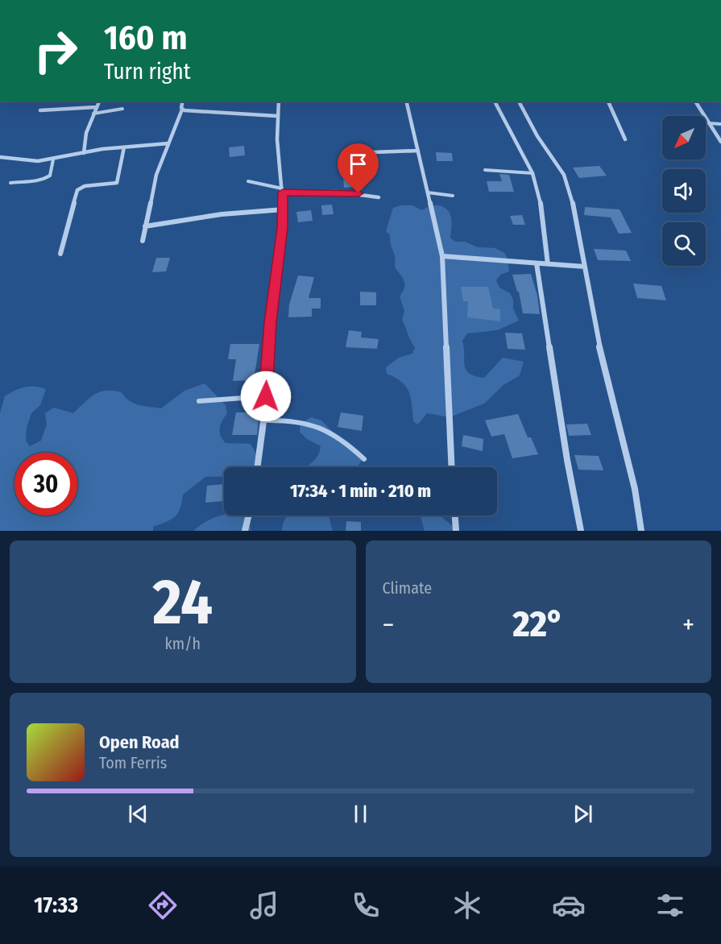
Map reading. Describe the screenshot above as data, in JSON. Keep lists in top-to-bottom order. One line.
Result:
{"north":"bottom left","page":{"turn":["160 m","Turn right"],"limit":"30","trip":"17:34 · 1 min · 210 m","tile":[["24","km/h"],"Climate"],"heat":["−","22°","+"],"song":["Open Road","Tom Ferris"],"tabs":"17:33"}}
